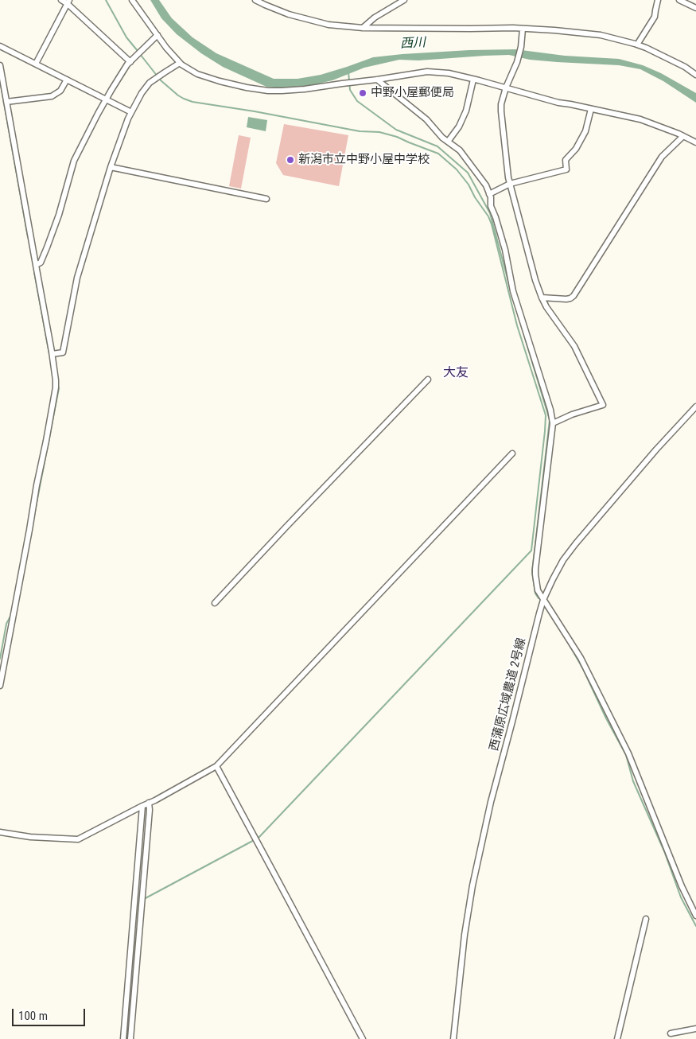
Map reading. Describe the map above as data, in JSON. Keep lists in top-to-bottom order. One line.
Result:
{"streets":{"street":["西蒲原広域農道 2号線"]},"districts":["大友"],"water":["西川"],"places":["中野小屋郵便局","新潟市立中野小屋中学校"],"scale_bar":"100 m"}
